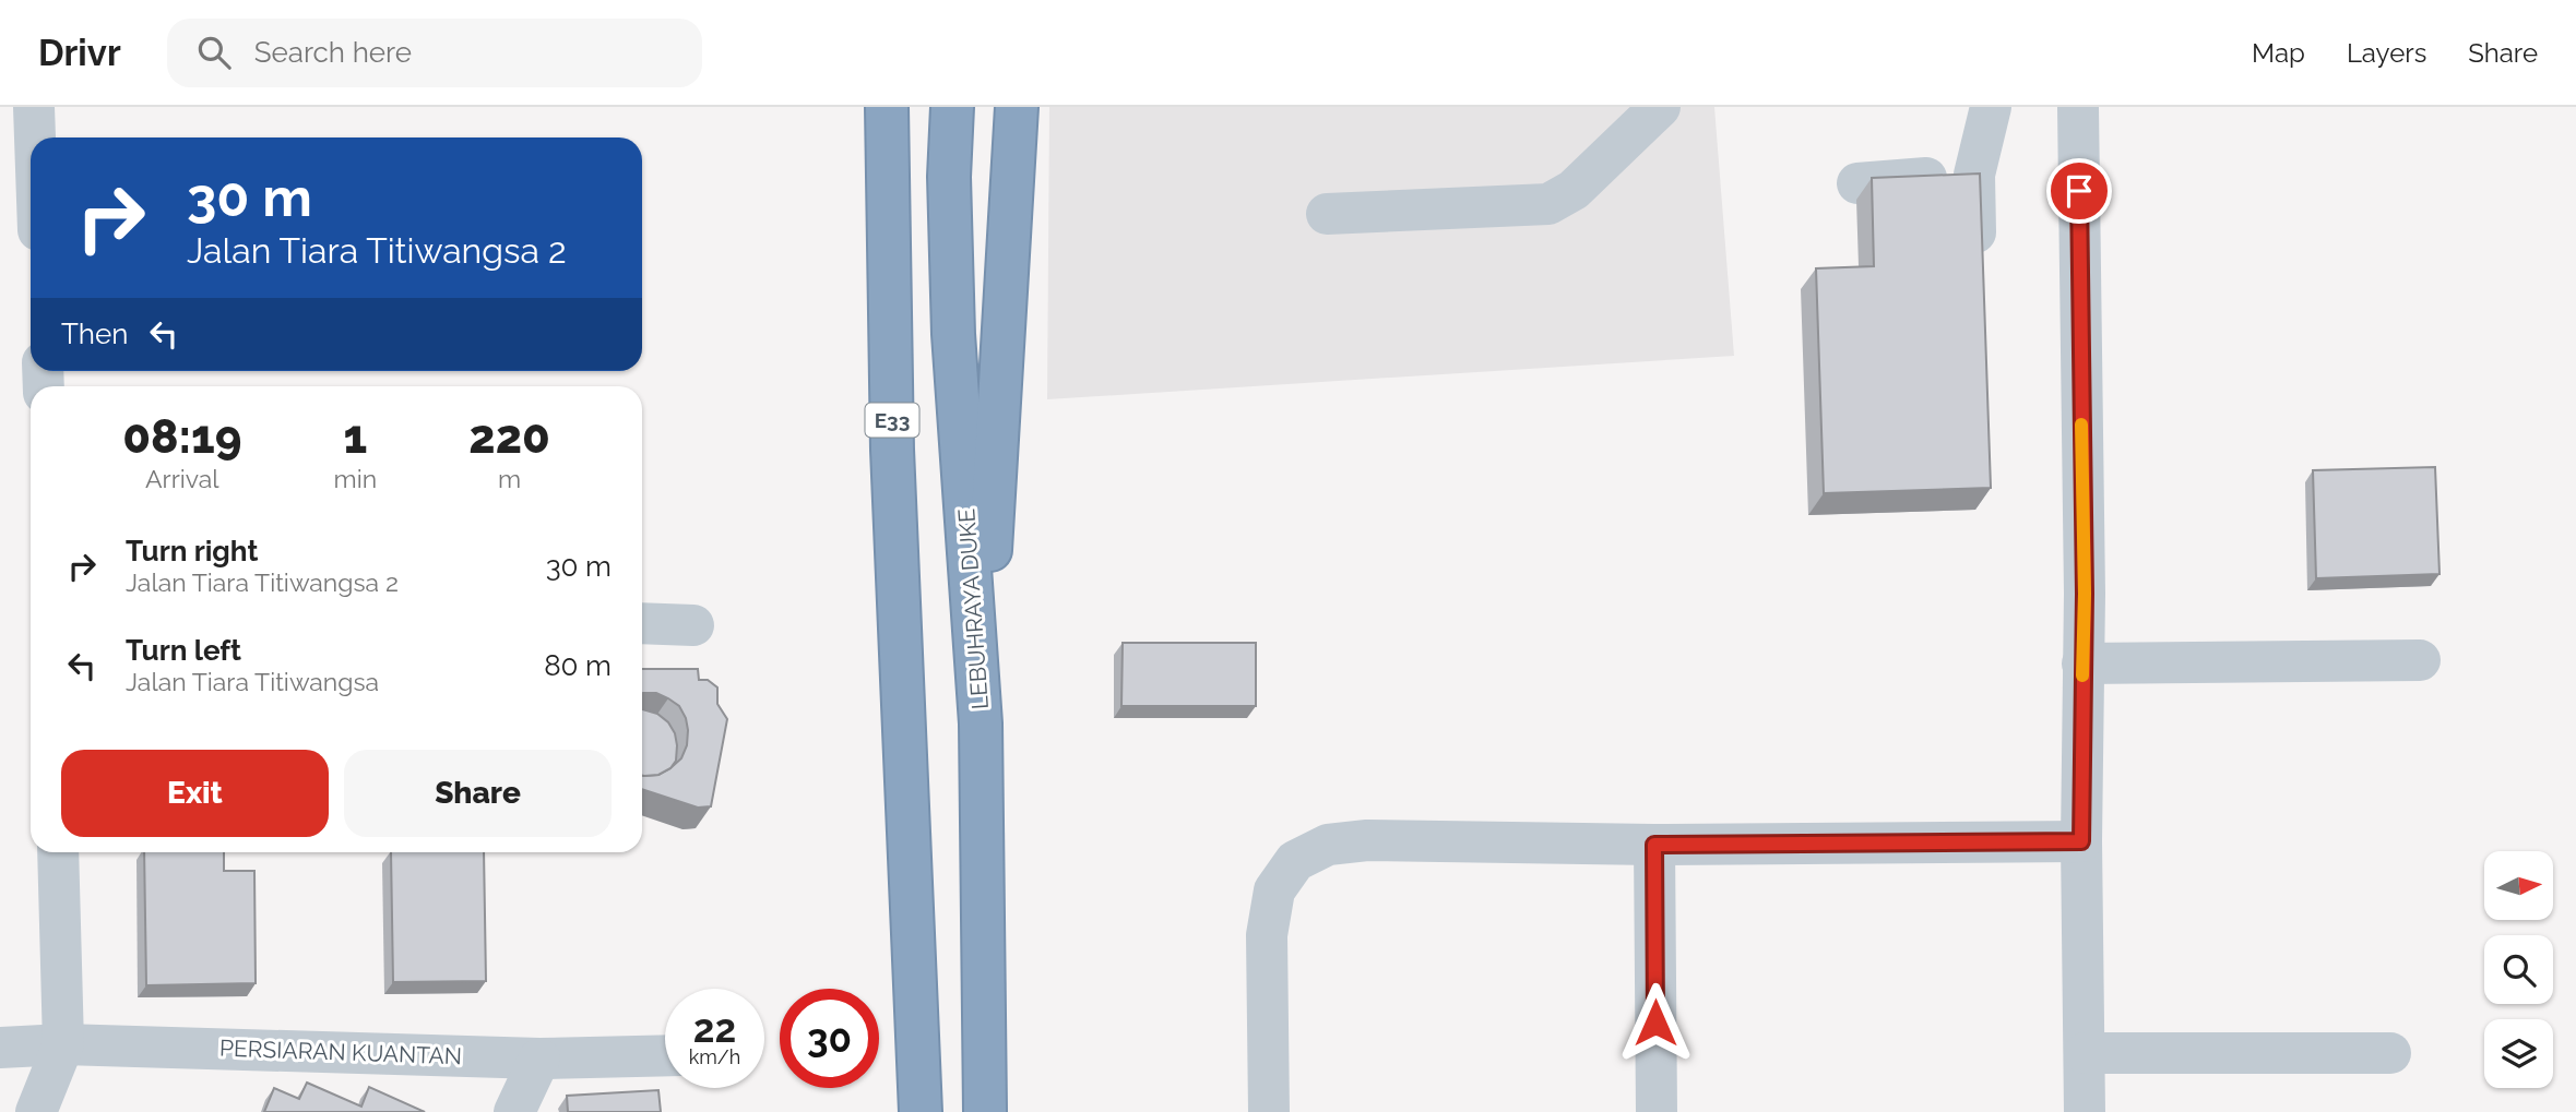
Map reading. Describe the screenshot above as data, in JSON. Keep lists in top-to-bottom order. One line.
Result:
{"streets":{"highway":["E33","LEBUHRAYA DUKE"],"street":["PERSIARAN KUANTAN"]},"north":"right","page":{"header":"Drivr","search":"Search here","nav":["Map","Layers","Share"],"turn":["30 m","Jalan Tiara Titiwangsa 2"],"then":"Then","eta":["08:19","Arrival","1","min","220","m"],"list":[{"name":"Turn right","note":"Jalan Tiara Titiwangsa 2","value":"30 m"},{"name":"Turn left","note":"Jalan Tiara Titiwangsa","value":"80 m"}],"buttons":["Exit","Share"],"speed":"22 km/h","limit":"30"}}
